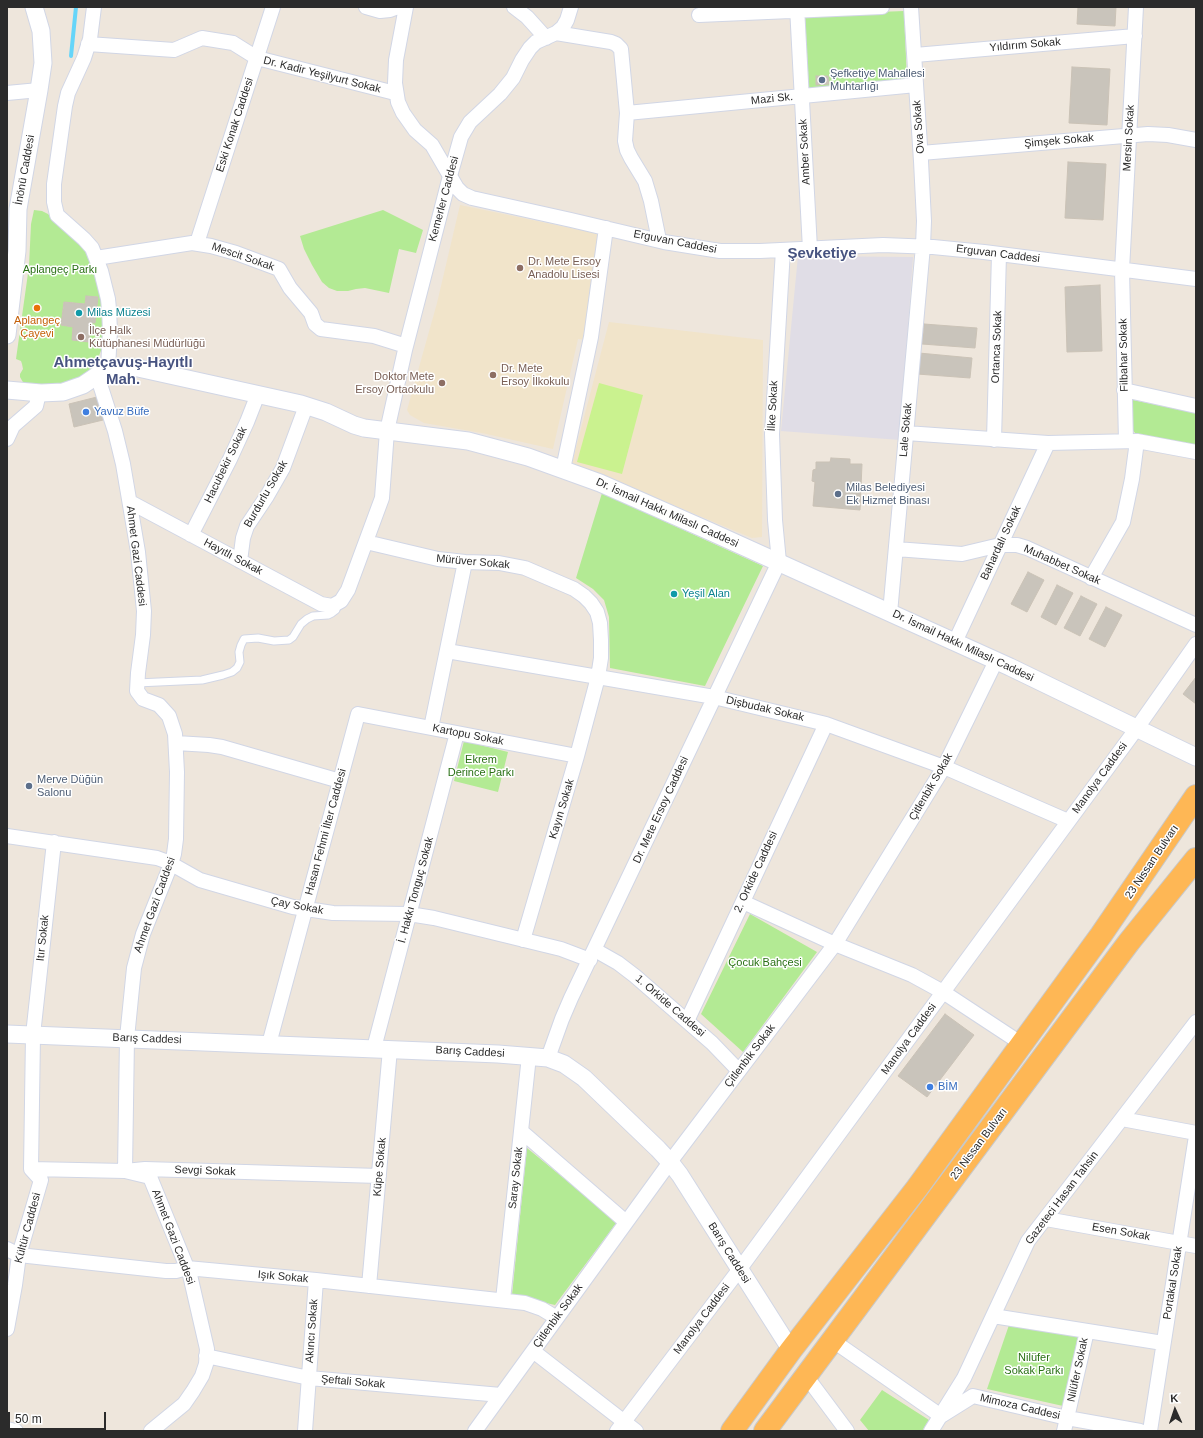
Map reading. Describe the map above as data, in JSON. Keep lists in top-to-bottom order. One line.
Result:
{"streets":{"highway":["23 Nissan Bulvarı"],"street":["Yıldırım Sokak","Dr. Kadir Yeşilyurt Sokak","Mazi Sk.","Eski Konak Caddesi","Ova Sokak","Mersin Sokak","Şimşek Sokak","Amber Sokak","İnönü Caddesi","Kemerler Caddesi","Erguvan Caddesi","Mescit Sokak","Ortanca Sokak","Filbahar Sokak","İlke Sokak","Lale Sokak","Hacubekir Sokak","Burdurlu Sokak","Dr. İsmail Hakkı Milaslı Caddesi","Bahardalı Sokak","Ahmet Gazi Caddesi","Hayıtlı Sokak","Mürüver Sokak","Muhabbet Sokak","Dişbudak Sokak","Kartopu Sokak","Manolya Caddesi","Çitlenbik Sokak","Kayın Sokak","Dr. Mete Ersoy Caddesi","Hasan Fehmi İlter Caddesi","2. Orkide Caddesi","İ. Hakkı Tonguç Sokak","Çay Sokak","Itır Sokak","1. Orkide Caddesi","Barış Caddesi","Küpe Sokak","Sevgi Sokak","Saray Sokak","Gazeteci Hasan Tahsin","Kültür Caddesi","Esen Sokak","Işık Sokak","Portakal Sokak","Akıncı Sokak","Nilüfer Sokak","Şeftali Sokak","Mimoza Caddesi"]},"crossings":[["Yıldırım Sokak","Ova Sokak"],["Yıldırım Sokak","Mersin Sokak"],["Dr. Kadir Yeşilyurt Sokak","Eski Konak Caddesi"],["Dr. Kadir Yeşilyurt Sokak","Erguvan Caddesi"],["Mazi Sk.","Ova Sokak"],["Mazi Sk.","Amber Sokak"],["Eski Konak Caddesi","Mescit Sokak"],["Ova Sokak","Şimşek Sokak"],["Ova Sokak","Erguvan Caddesi"],["Ova Sokak","Lale Sokak"],["Mersin Sokak","Şimşek Sokak"],["Mersin Sokak","Erguvan Caddesi"],["Mersin Sokak","Filbahar Sokak"],["Amber Sokak","Erguvan Caddesi"],["Kemerler Caddesi","Erguvan Caddesi"],["Kemerler Caddesi","Mescit Sokak"],["Kemerler Caddesi","Dr. İsmail Hakkı Milaslı Caddesi"],["Erguvan Caddesi","Ortanca Sokak"],["Erguvan Caddesi","Filbahar Sokak"],["Erguvan Caddesi","İlke Sokak"],["Erguvan Caddesi","Lale Sokak"],["Filbahar Sokak","Muhabbet Sokak"],["İlke Sokak","Dr. İsmail Hakkı Milaslı Caddesi"],["İlke Sokak","Dr. Mete Ersoy Caddesi"],["Lale Sokak","Dr. İsmail Hakkı Milaslı Caddesi"],["Lale Sokak","Muhabbet Sokak"],["Hacubekir Sokak","Dr. İsmail Hakkı Milaslı Caddesi"],["Hacubekir Sokak","Hayıtlı Sokak"],["Burdurlu Sokak","Dr. İsmail Hakkı Milaslı Caddesi"],["Burdurlu Sokak","Hayıtlı Sokak"],["Dr. İsmail Hakkı Milaslı Caddesi","Bahardalı Sokak"],["Dr. İsmail Hakkı Milaslı Caddesi","Ahmet Gazi Caddesi"],["Dr. İsmail Hakkı Milaslı Caddesi","Manolya Caddesi"],["Dr. İsmail Hakkı Milaslı Caddesi","Çitlenbik Sokak"],["Dr. İsmail Hakkı Milaslı Caddesi","Dr. Mete Ersoy Caddesi"],["Bahardalı Sokak","Muhabbet Sokak"],["Ahmet Gazi Caddesi","Hayıtlı Sokak"],["Ahmet Gazi Caddesi","Çay Sokak"],["Ahmet Gazi Caddesi","Barış Caddesi"],["Ahmet Gazi Caddesi","Sevgi Sokak"],["Ahmet Gazi Caddesi","Işık Sokak"],["Ahmet Gazi Caddesi","Şeftali Sokak"],["Mürüver Sokak","Dişbudak Sokak"],["Mürüver Sokak","Kayın Sokak"],["Dişbudak Sokak","Manolya Caddesi"],["Dişbudak Sokak","Çitlenbik Sokak"],["Dişbudak Sokak","Kayın Sokak"],["Dişbudak Sokak","Dr. Mete Ersoy Caddesi"],["Dişbudak Sokak","2. Orkide Caddesi"],["Kartopu Sokak","Kayın Sokak"],["Kartopu Sokak","Hasan Fehmi İlter Caddesi"],["Kartopu Sokak","İ. Hakkı Tonguç Sokak"],["Manolya Caddesi","Barış Caddesi"],["Çitlenbik Sokak","1. Orkide Caddesi"],["Çitlenbik Sokak","Barış Caddesi"],["Çitlenbik Sokak","Işık Sokak"],["Çitlenbik Sokak","Şeftali Sokak"],["Kayın Sokak","Çay Sokak"],["Dr. Mete Ersoy Caddesi","Çay Sokak"],["Dr. Mete Ersoy Caddesi","1. Orkide Caddesi"],["Dr. Mete Ersoy Caddesi","Barış Caddesi"],["Hasan Fehmi İlter Caddesi","Çay Sokak"],["Hasan Fehmi İlter Caddesi","Barış Caddesi"],["23 Nissan Bulvarı","Barış Caddesi"],["2. Orkide Caddesi","1. Orkide Caddesi"],["İ. Hakkı Tonguç Sokak","Çay Sokak"],["İ. Hakkı Tonguç Sokak","Barış Caddesi"],["İ. Hakkı Tonguç Sokak","Küpe Sokak"],["Çay Sokak","Itır Sokak"],["Çay Sokak","1. Orkide Caddesi"],["Itır Sokak","Barış Caddesi"],["Itır Sokak","Kültür Caddesi"],["Barış Caddesi","Küpe Sokak"],["Barış Caddesi","Saray Sokak"],["Barış Caddesi","Kültür Caddesi"],["Küpe Sokak","Sevgi Sokak"],["Küpe Sokak","Işık Sokak"],["Sevgi Sokak","Kültür Caddesi"],["Saray Sokak","Işık Sokak"],["Gazeteci Hasan Tahsin","Esen Sokak"],["Gazeteci Hasan Tahsin","Nilüfer Sokak"],["Gazeteci Hasan Tahsin","Mimoza Caddesi"],["Kültür Caddesi","Işık Sokak"],["Esen Sokak","Portakal Sokak"],["Işık Sokak","Akıncı Sokak"],["Akıncı Sokak","Şeftali Sokak"],["Nilüfer Sokak","Mimoza Caddesi"]],"districts":["Şevketiye","Ahmetçavuş-Hayıtlı Mah."],"parks":["Aplangeç Parkı","Ekrem Derince Parkı","Çocuk Bahçesi","Nilüfer Sokak Parkı"],"places":["Şefketiye Mahallesi Muhtarlığı","Dr. Mete Ersoy Anadolu Lisesi","Aplangeç Çayevi","Milas Müzesi","İlçe Halk Kütüphanesi Müdürlüğü","Dr. Mete Ersoy İlkokulu","Doktor Mete Ersoy Ortaokulu","Yavuz Büfe","Milas Belediyesi Ek Hizmet Binası","Yeşil Alan","Merve Düğün Salonu","BİM"],"scale_bar":"50 m","north":"top"}
